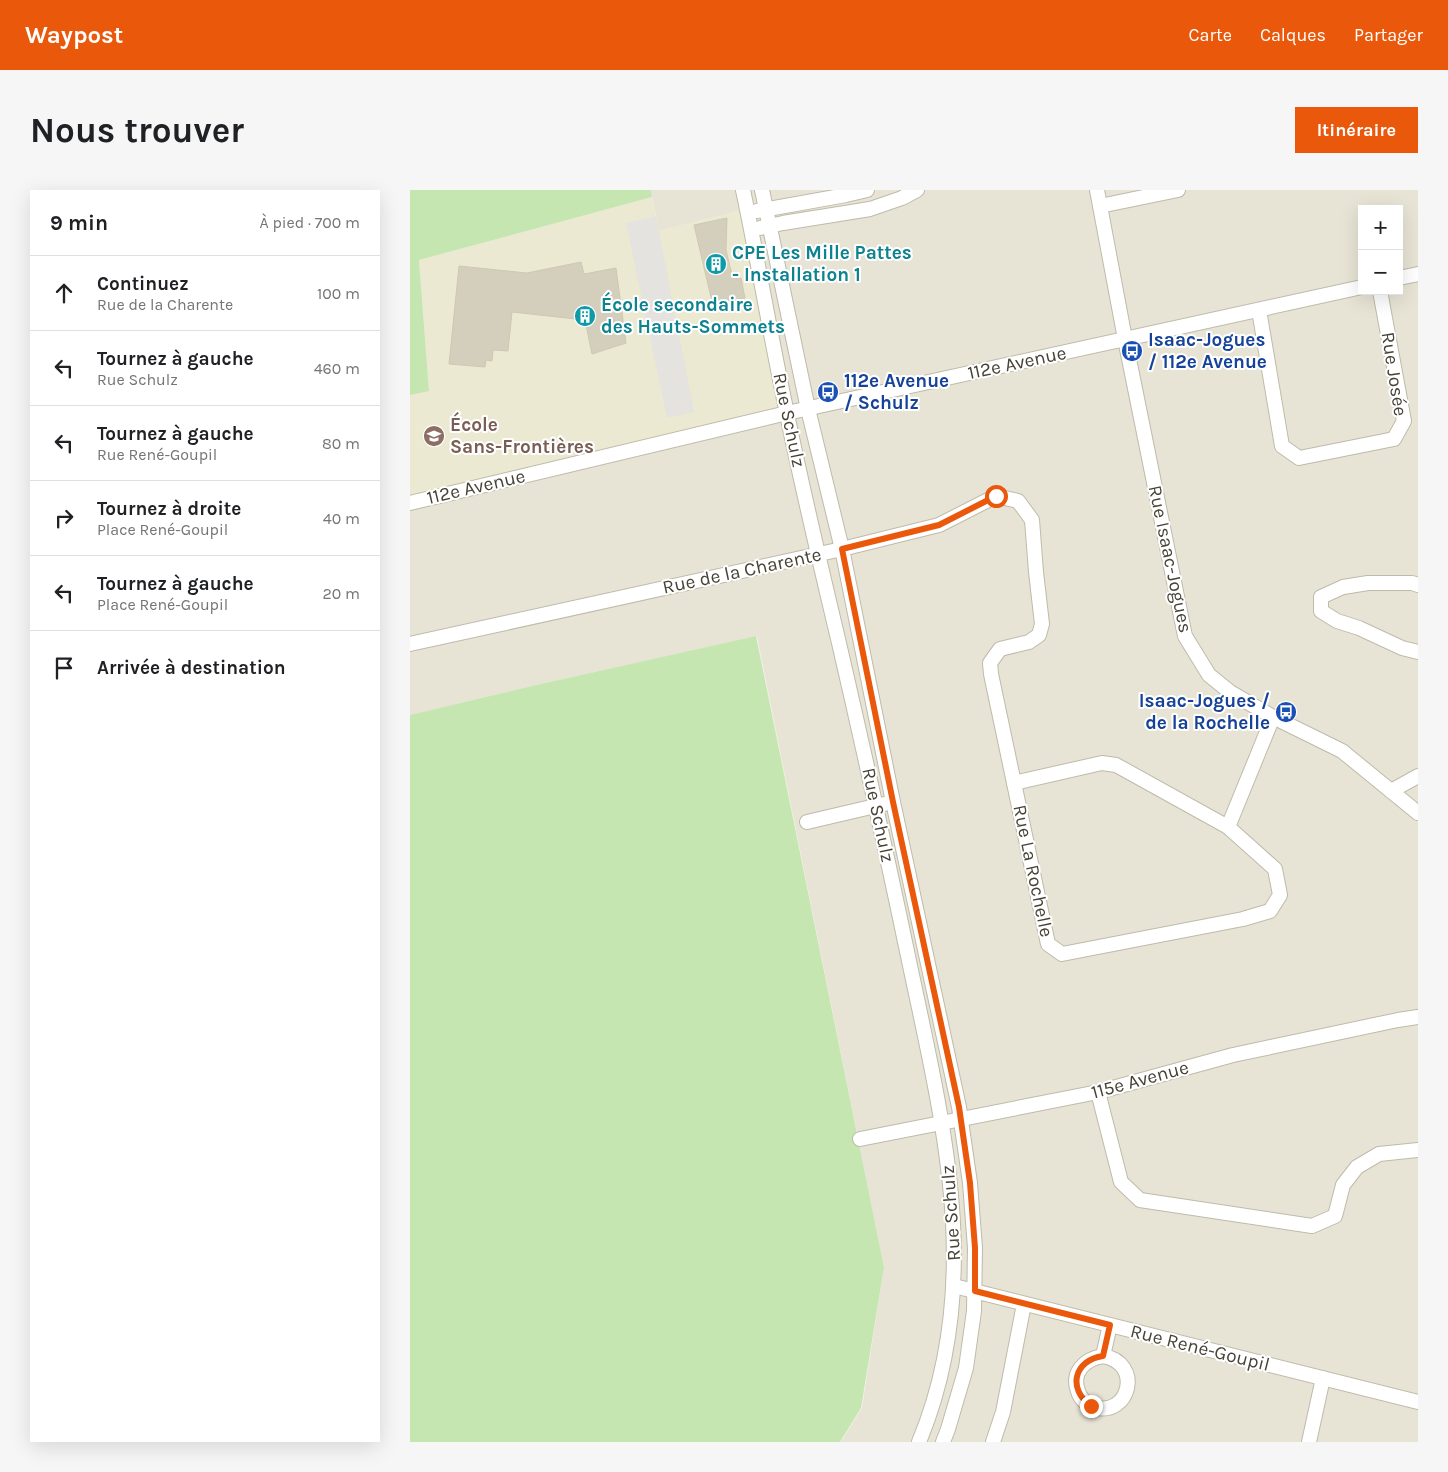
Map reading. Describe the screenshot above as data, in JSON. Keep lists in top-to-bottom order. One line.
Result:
{"streets":{"street":["112e Avenue","Rue Josée","Rue Schulz","Rue Isaac-Jogues","Rue de la Charente","Rue La Rochelle","115e Avenue","Rue René-Goupil"]},"crossings":[["112e Avenue","Rue Josée"],["112e Avenue","Rue Schulz"],["112e Avenue","Rue Isaac-Jogues"],["Rue Schulz","Rue de la Charente"],["Rue Schulz","115e Avenue"],["Rue Schulz","Rue René-Goupil"],["Rue de la Charente","Rue La Rochelle"]],"places":{"building":["CPE Les Mille Pattes - Installation 1","École secondaire des Hauts-Sommets"],"bus stop":["Isaac-Jogues / 112e Avenue","112e Avenue / Schulz","Isaac-Jogues / de la Rochelle"],"school or university":["École Sans-Frontières"]},"page":{"header":"Waypost","nav":["Carte","Calques","Partager"],"buttons":"Itinéraire","title":"Nous trouver","heading":["9 min","À pied · 700 m"],"map_buttons":["+","−"],"list":[["Continuez","Rue de la Charente","100 m"],["Tournez à gauche","Rue Schulz","460 m"],["Tournez à gauche","Rue René-Goupil","80 m"],["Tournez à droite","Place René-Goupil","40 m"],["Tournez à gauche","Place René-Goupil","20 m"],"Arrivée à destination"]}}
